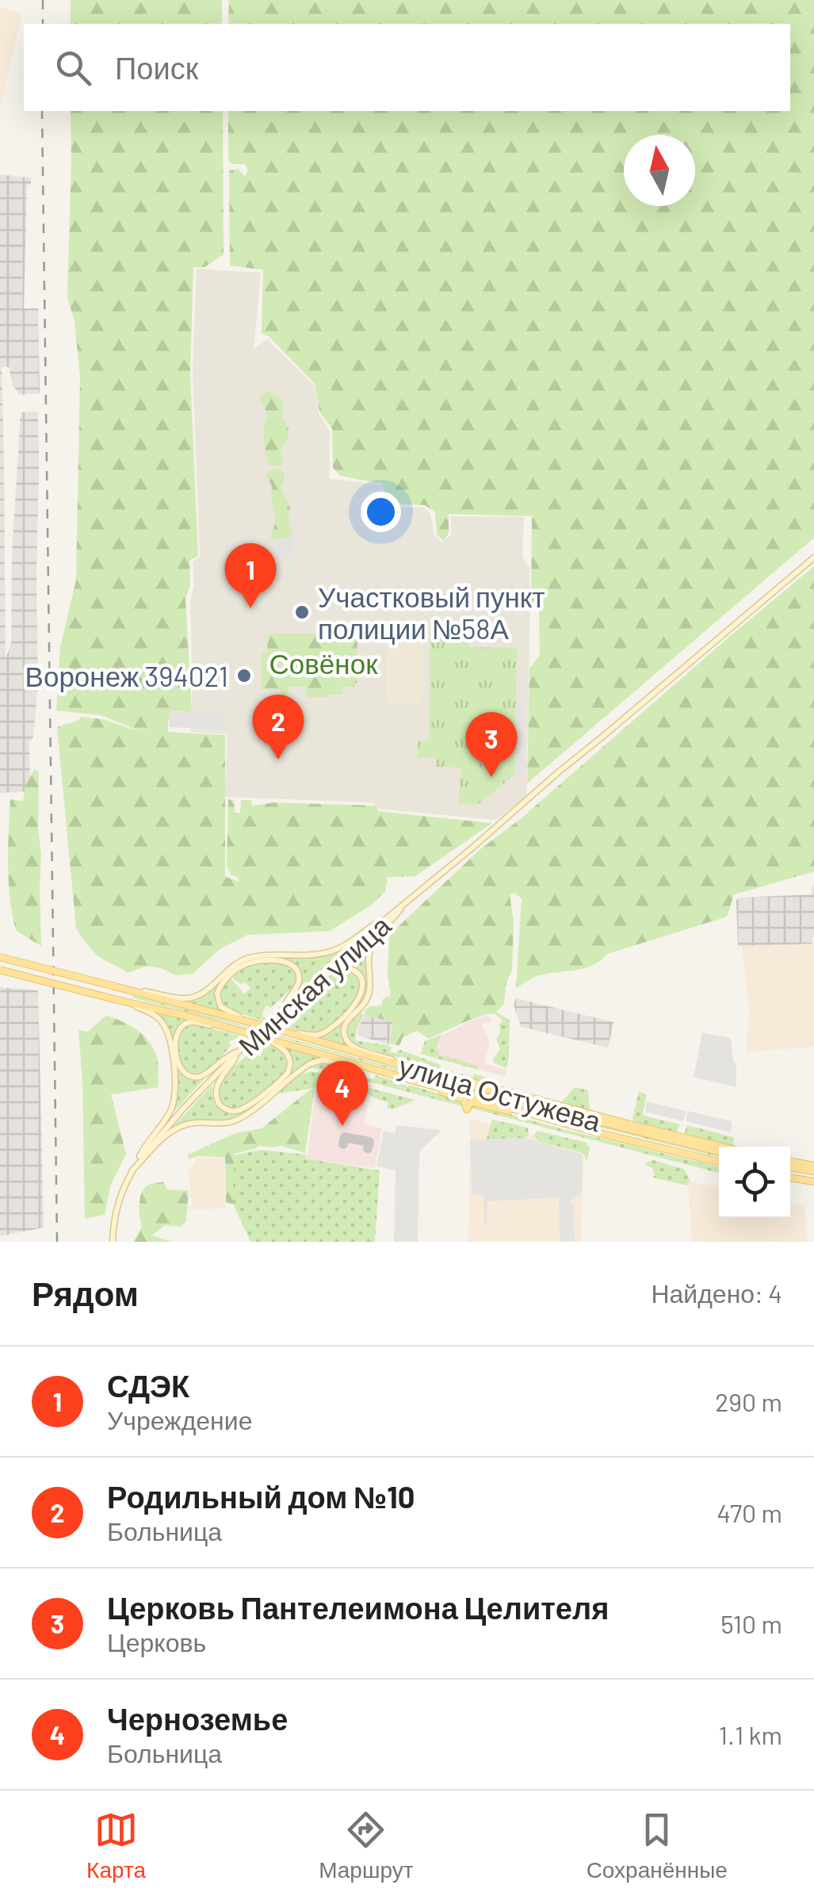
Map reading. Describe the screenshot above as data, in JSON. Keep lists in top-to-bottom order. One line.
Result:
{"streets":{"main road":["улица Остужева"],"street":["Минская улица"]},"parks":["Совёнок"],"places":["Участковый пункт полиции №58А","Воронеж 394021"],"north":"top","page":{"search":"Поиск","pins":["1","2","3","4"],"heading":["Рядом","Найдено: 4"],"list":[{"mark":"1","name":"СДЭК","note":"Учреждение","value":"290 m"},{"mark":"2","name":"Родильный дом №10","note":"Больница","value":"470 m"},{"mark":"3","name":"Церковь Пантелеимона Целителя","note":"Церковь","value":"510 m"},{"mark":"4","name":"Черноземье","note":"Больница","value":"1.1 km"}],"nav":["Карта","Маршрут","Сохранённые"]}}
